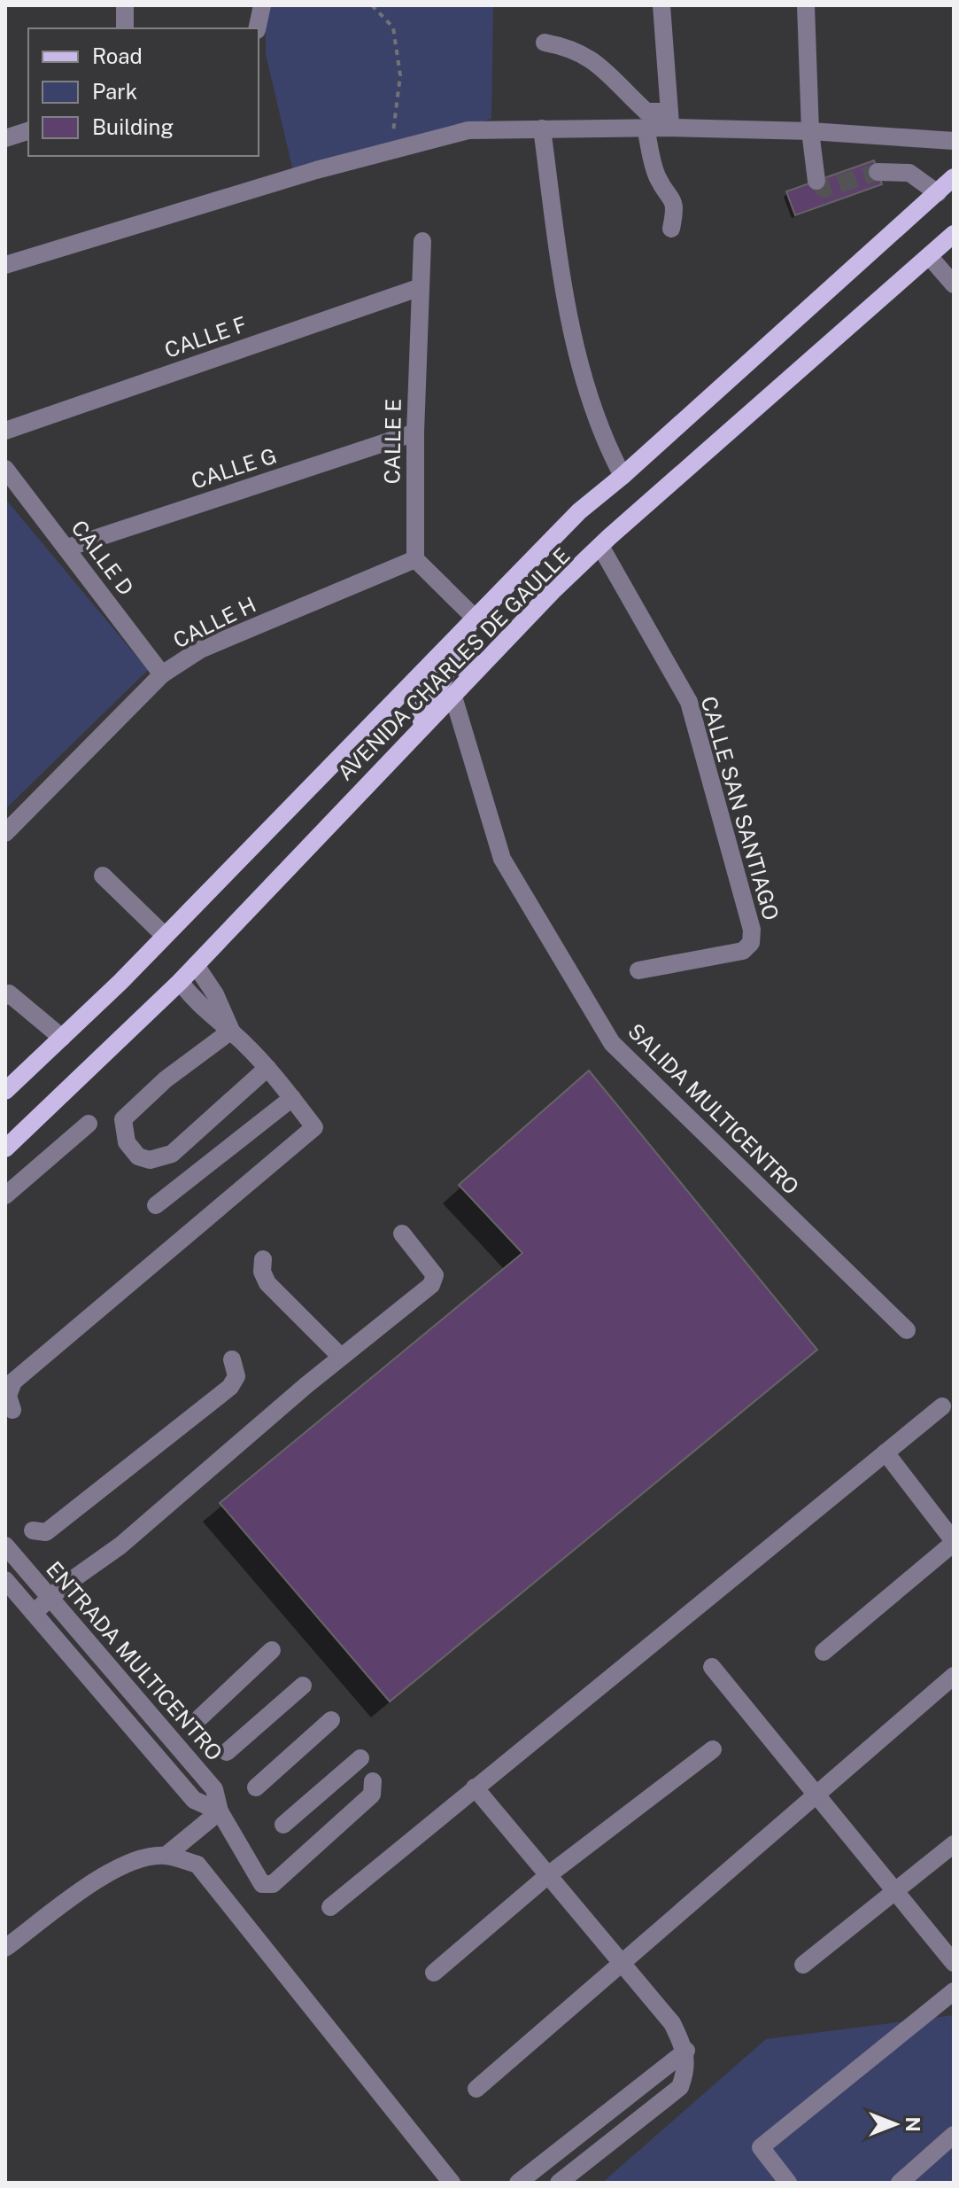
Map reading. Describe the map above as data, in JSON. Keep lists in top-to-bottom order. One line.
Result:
{"streets":{"main road":["AVENIDA CHARLES DE GAULLE"],"street":["CALLE F","CALLE E","CALLE G","CALLE D","CALLE H","CALLE SAN SANTIAGO","SALIDA MULTICENTRO","ENTRADA MULTICENTRO"]},"crossings":[["CALLE F","CALLE E"],["CALLE E","CALLE G"],["CALLE E","CALLE H"],["CALLE G","CALLE D"],["CALLE D","CALLE H"],["AVENIDA CHARLES DE GAULLE","CALLE SAN SANTIAGO"],["AVENIDA CHARLES DE GAULLE","SALIDA MULTICENTRO"]],"legend":["Road","Park","Building"],"north":"right"}
